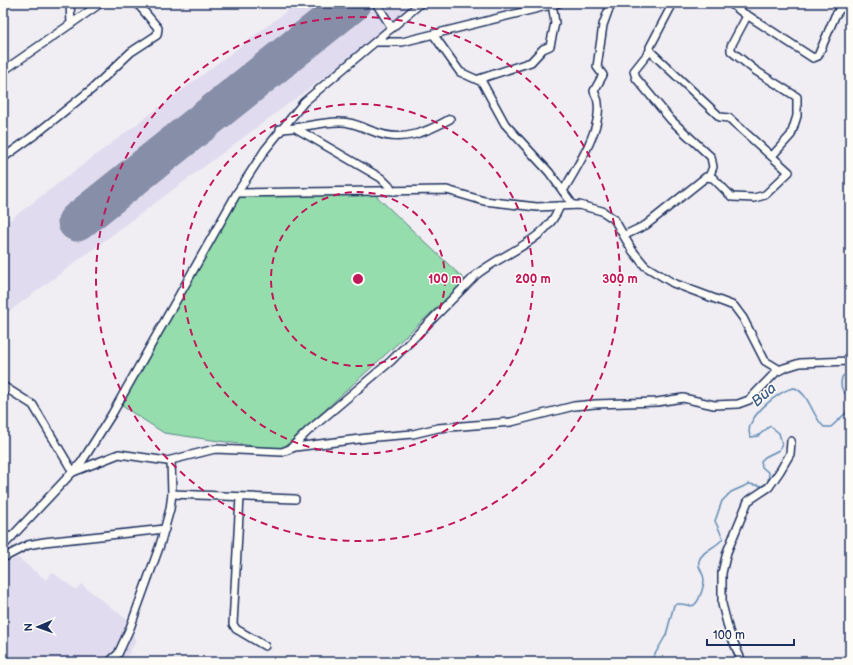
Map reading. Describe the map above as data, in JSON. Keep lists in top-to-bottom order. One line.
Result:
{"water":["Bua"],"scale_bar":"100 m","north":"left","rings":["100 m","200 m","300 m"]}
